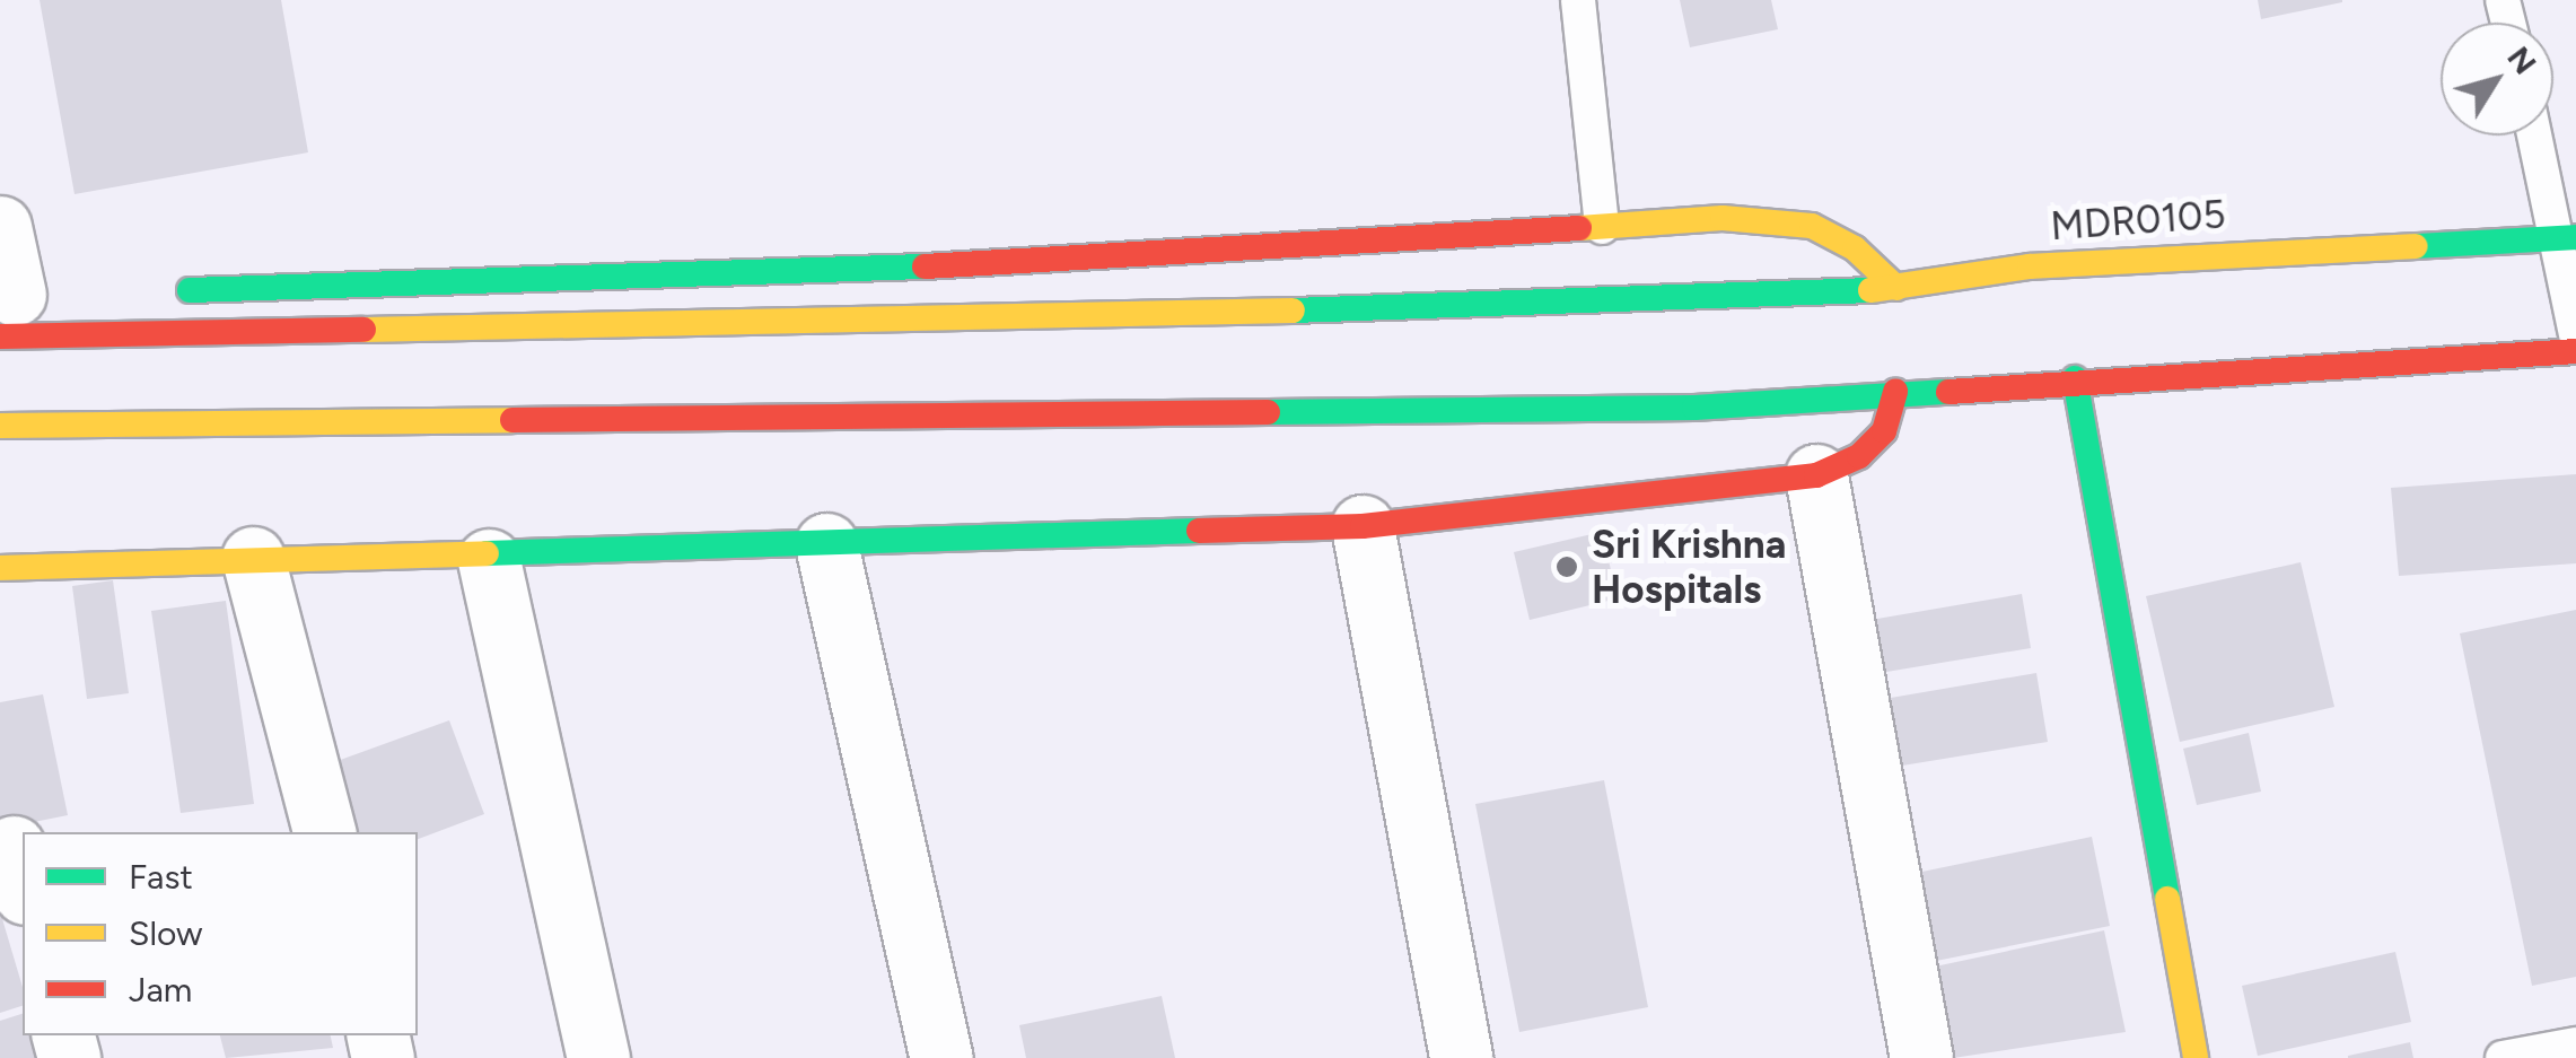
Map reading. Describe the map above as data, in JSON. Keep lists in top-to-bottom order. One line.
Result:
{"streets":{"main road":["MDR0105"]},"places":["Sri Krishna Hospitals"],"legend":["Fast","Slow","Jam"],"north":"top right"}
